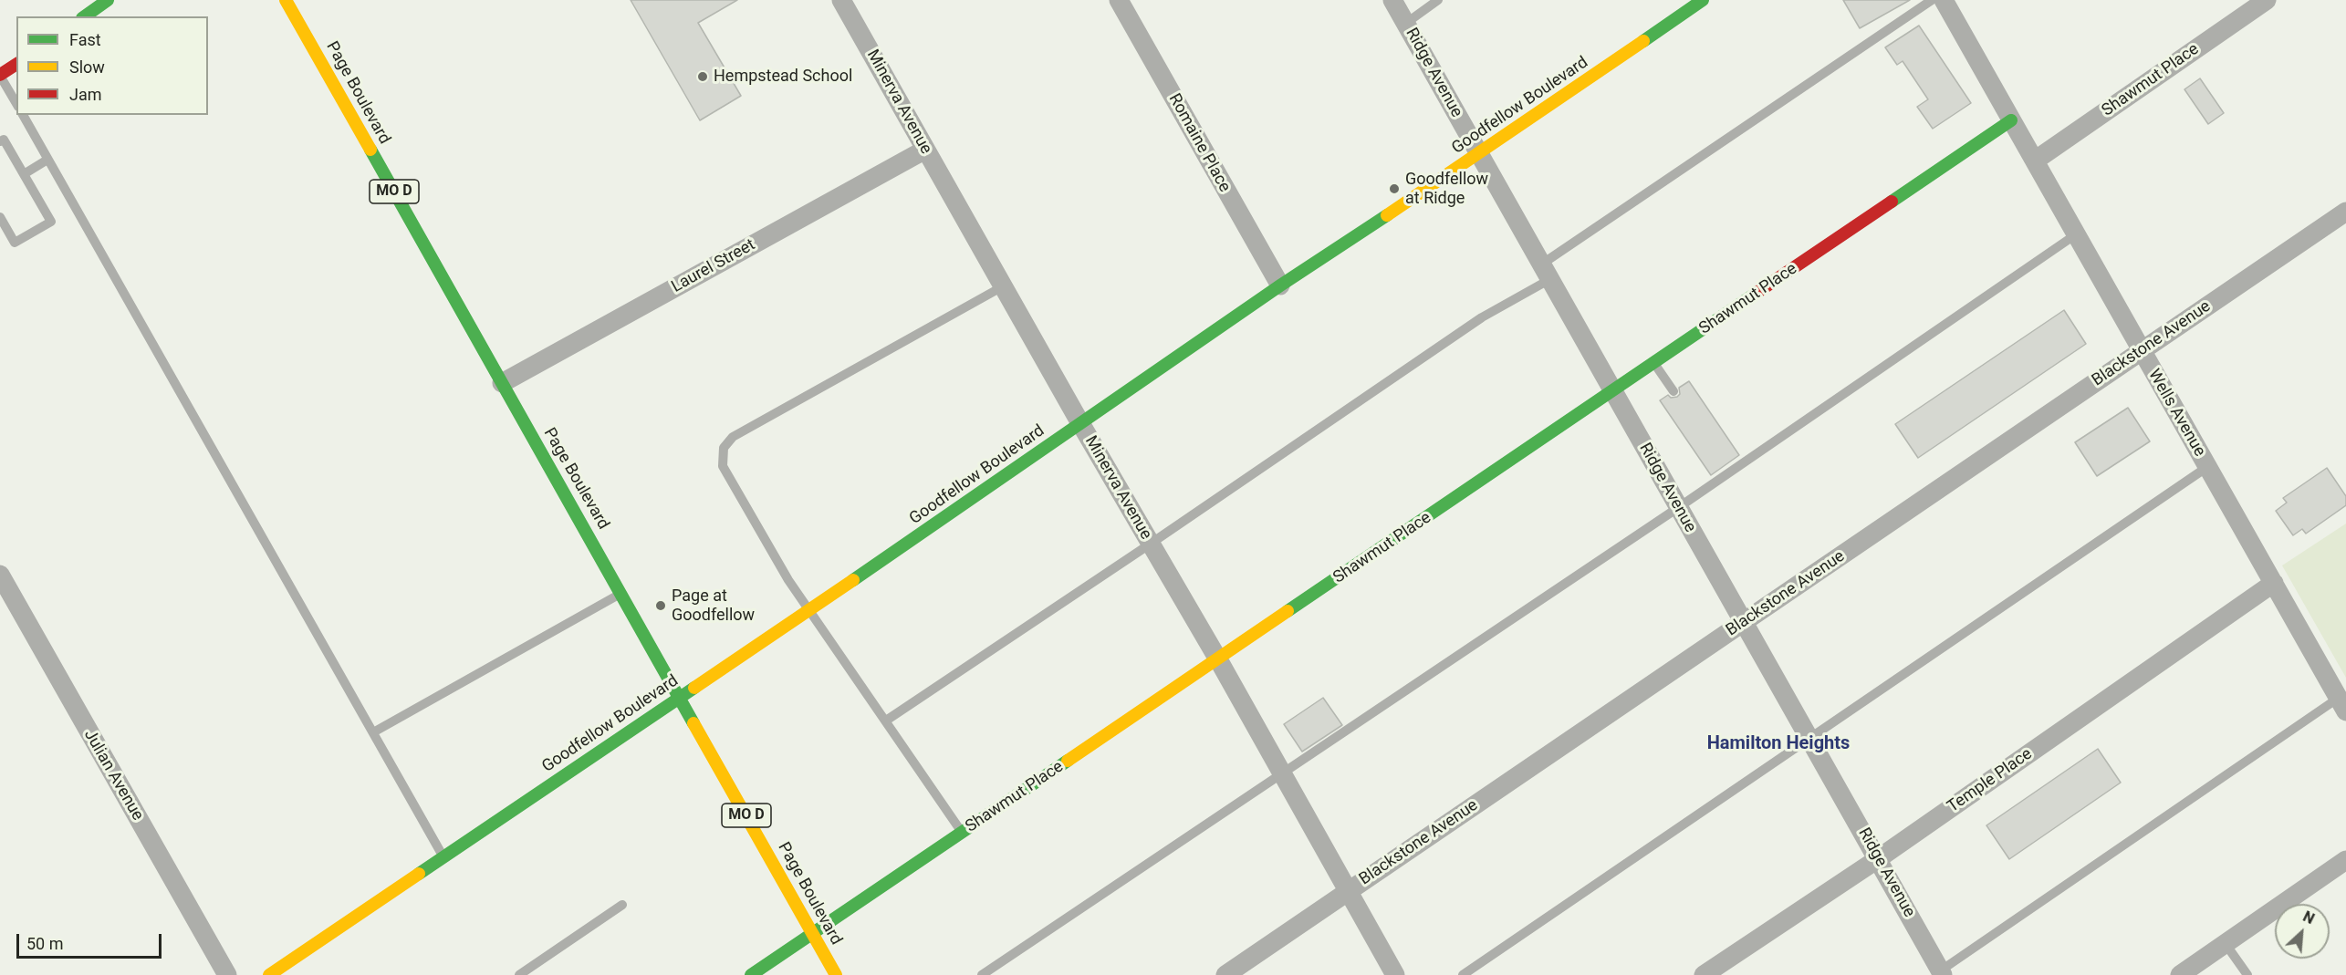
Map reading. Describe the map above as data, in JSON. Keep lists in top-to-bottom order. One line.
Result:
{"streets":{"main road":["Shawmut Place","Page Boulevard","Goodfellow Boulevard","MO D"],"street":["Ridge Avenue","Minerva Avenue","Romaine Place","Laurel Street","Blackstone Avenue","Wells Avenue","Julian Avenue","Temple Place"]},"crossings":[["Ridge Avenue","Shawmut Place"],["Ridge Avenue","Goodfellow Boulevard"],["Ridge Avenue","Blackstone Avenue"],["Ridge Avenue","Temple Place"],["Shawmut Place","Page Boulevard"],["Shawmut Place","Minerva Avenue"],["Shawmut Place","Wells Avenue"],["Page Boulevard","Goodfellow Boulevard"],["Page Boulevard","Laurel Street"],["Minerva Avenue","Goodfellow Boulevard"],["Minerva Avenue","Laurel Street"],["Minerva Avenue","Blackstone Avenue"],["Goodfellow Boulevard","Romaine Place"],["Blackstone Avenue","Wells Avenue"],["Wells Avenue","Temple Place"]],"districts":["Hamilton Heights"],"places":["Hempstead School","Goodfellow at Ridge","Page at Goodfellow"],"legend":["Fast","Slow","Jam"],"scale_bar":"50 m","north":"top right"}
